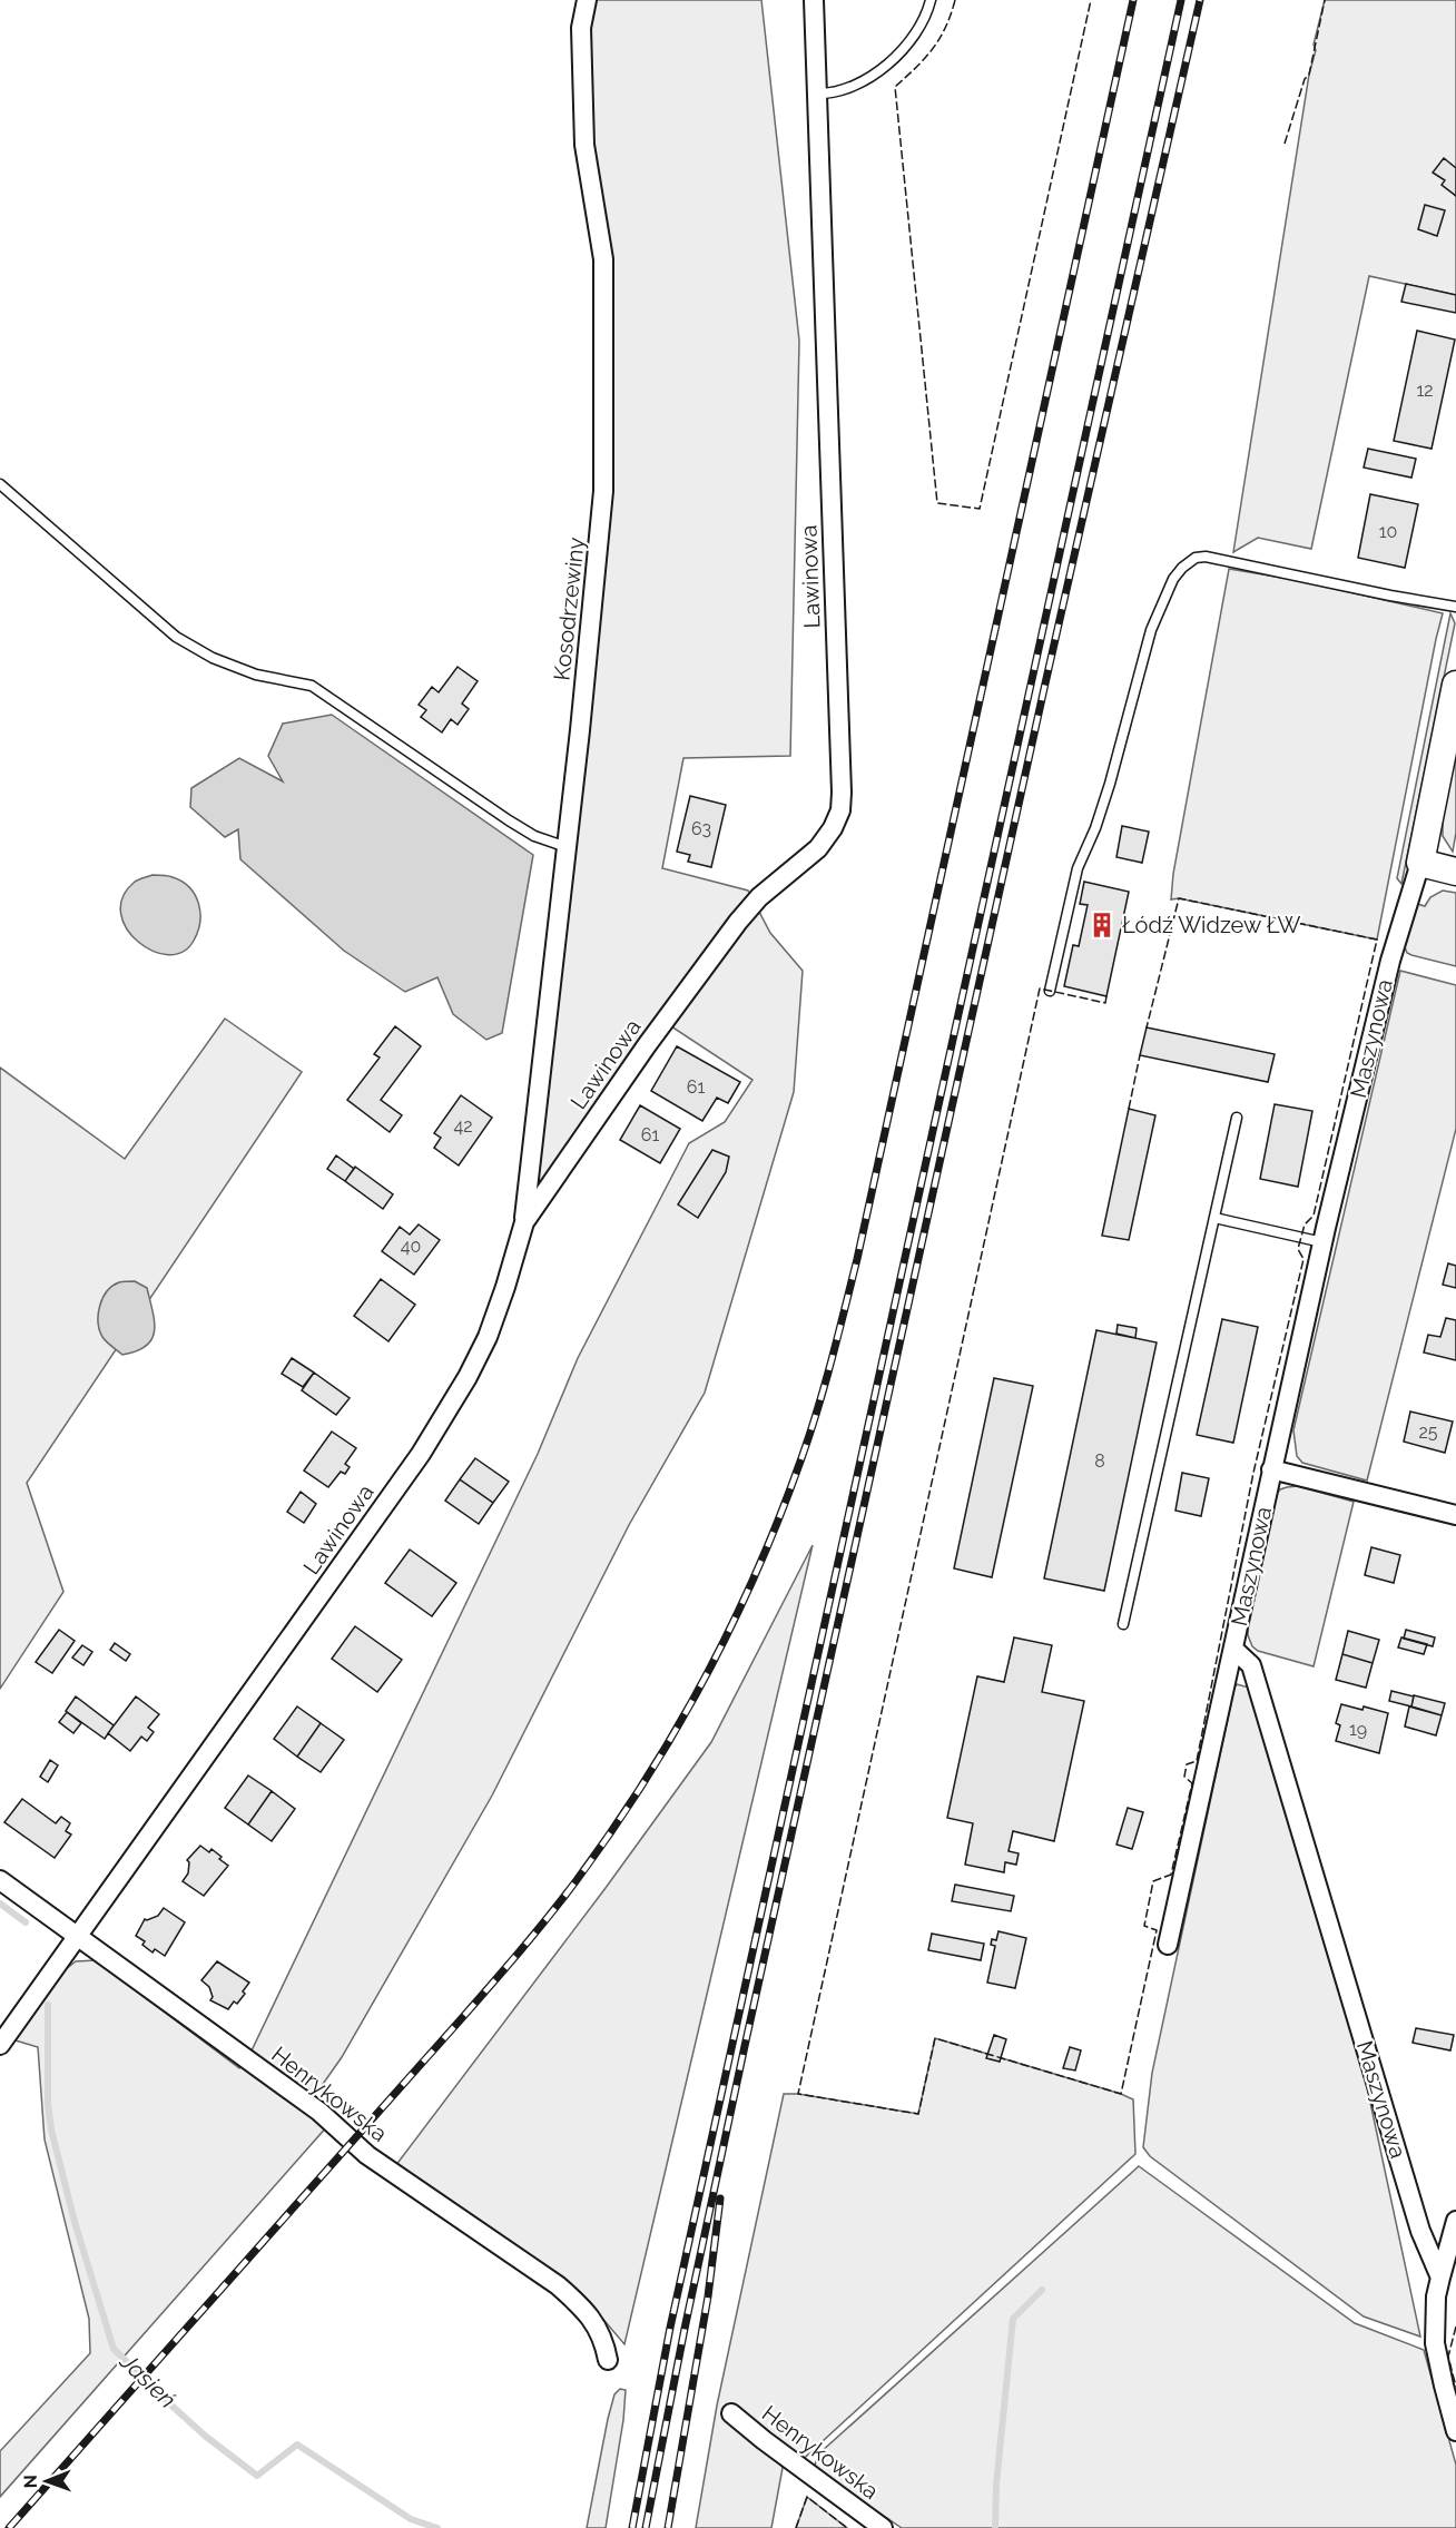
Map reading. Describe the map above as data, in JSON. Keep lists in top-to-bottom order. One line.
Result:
{"streets":{"street":["Lawinowa","Kosodrzewiny","Maszynowa","Henrykowska"]},"crossings":[["Lawinowa","Kosodrzewiny"],["Lawinowa","Henrykowska"]],"water":["Jasień"],"places":{"building":["Łódź Widzew ŁW"]},"house_numbers":["12","10","63","61","42","61","40","25","8","19"],"north":"left"}
